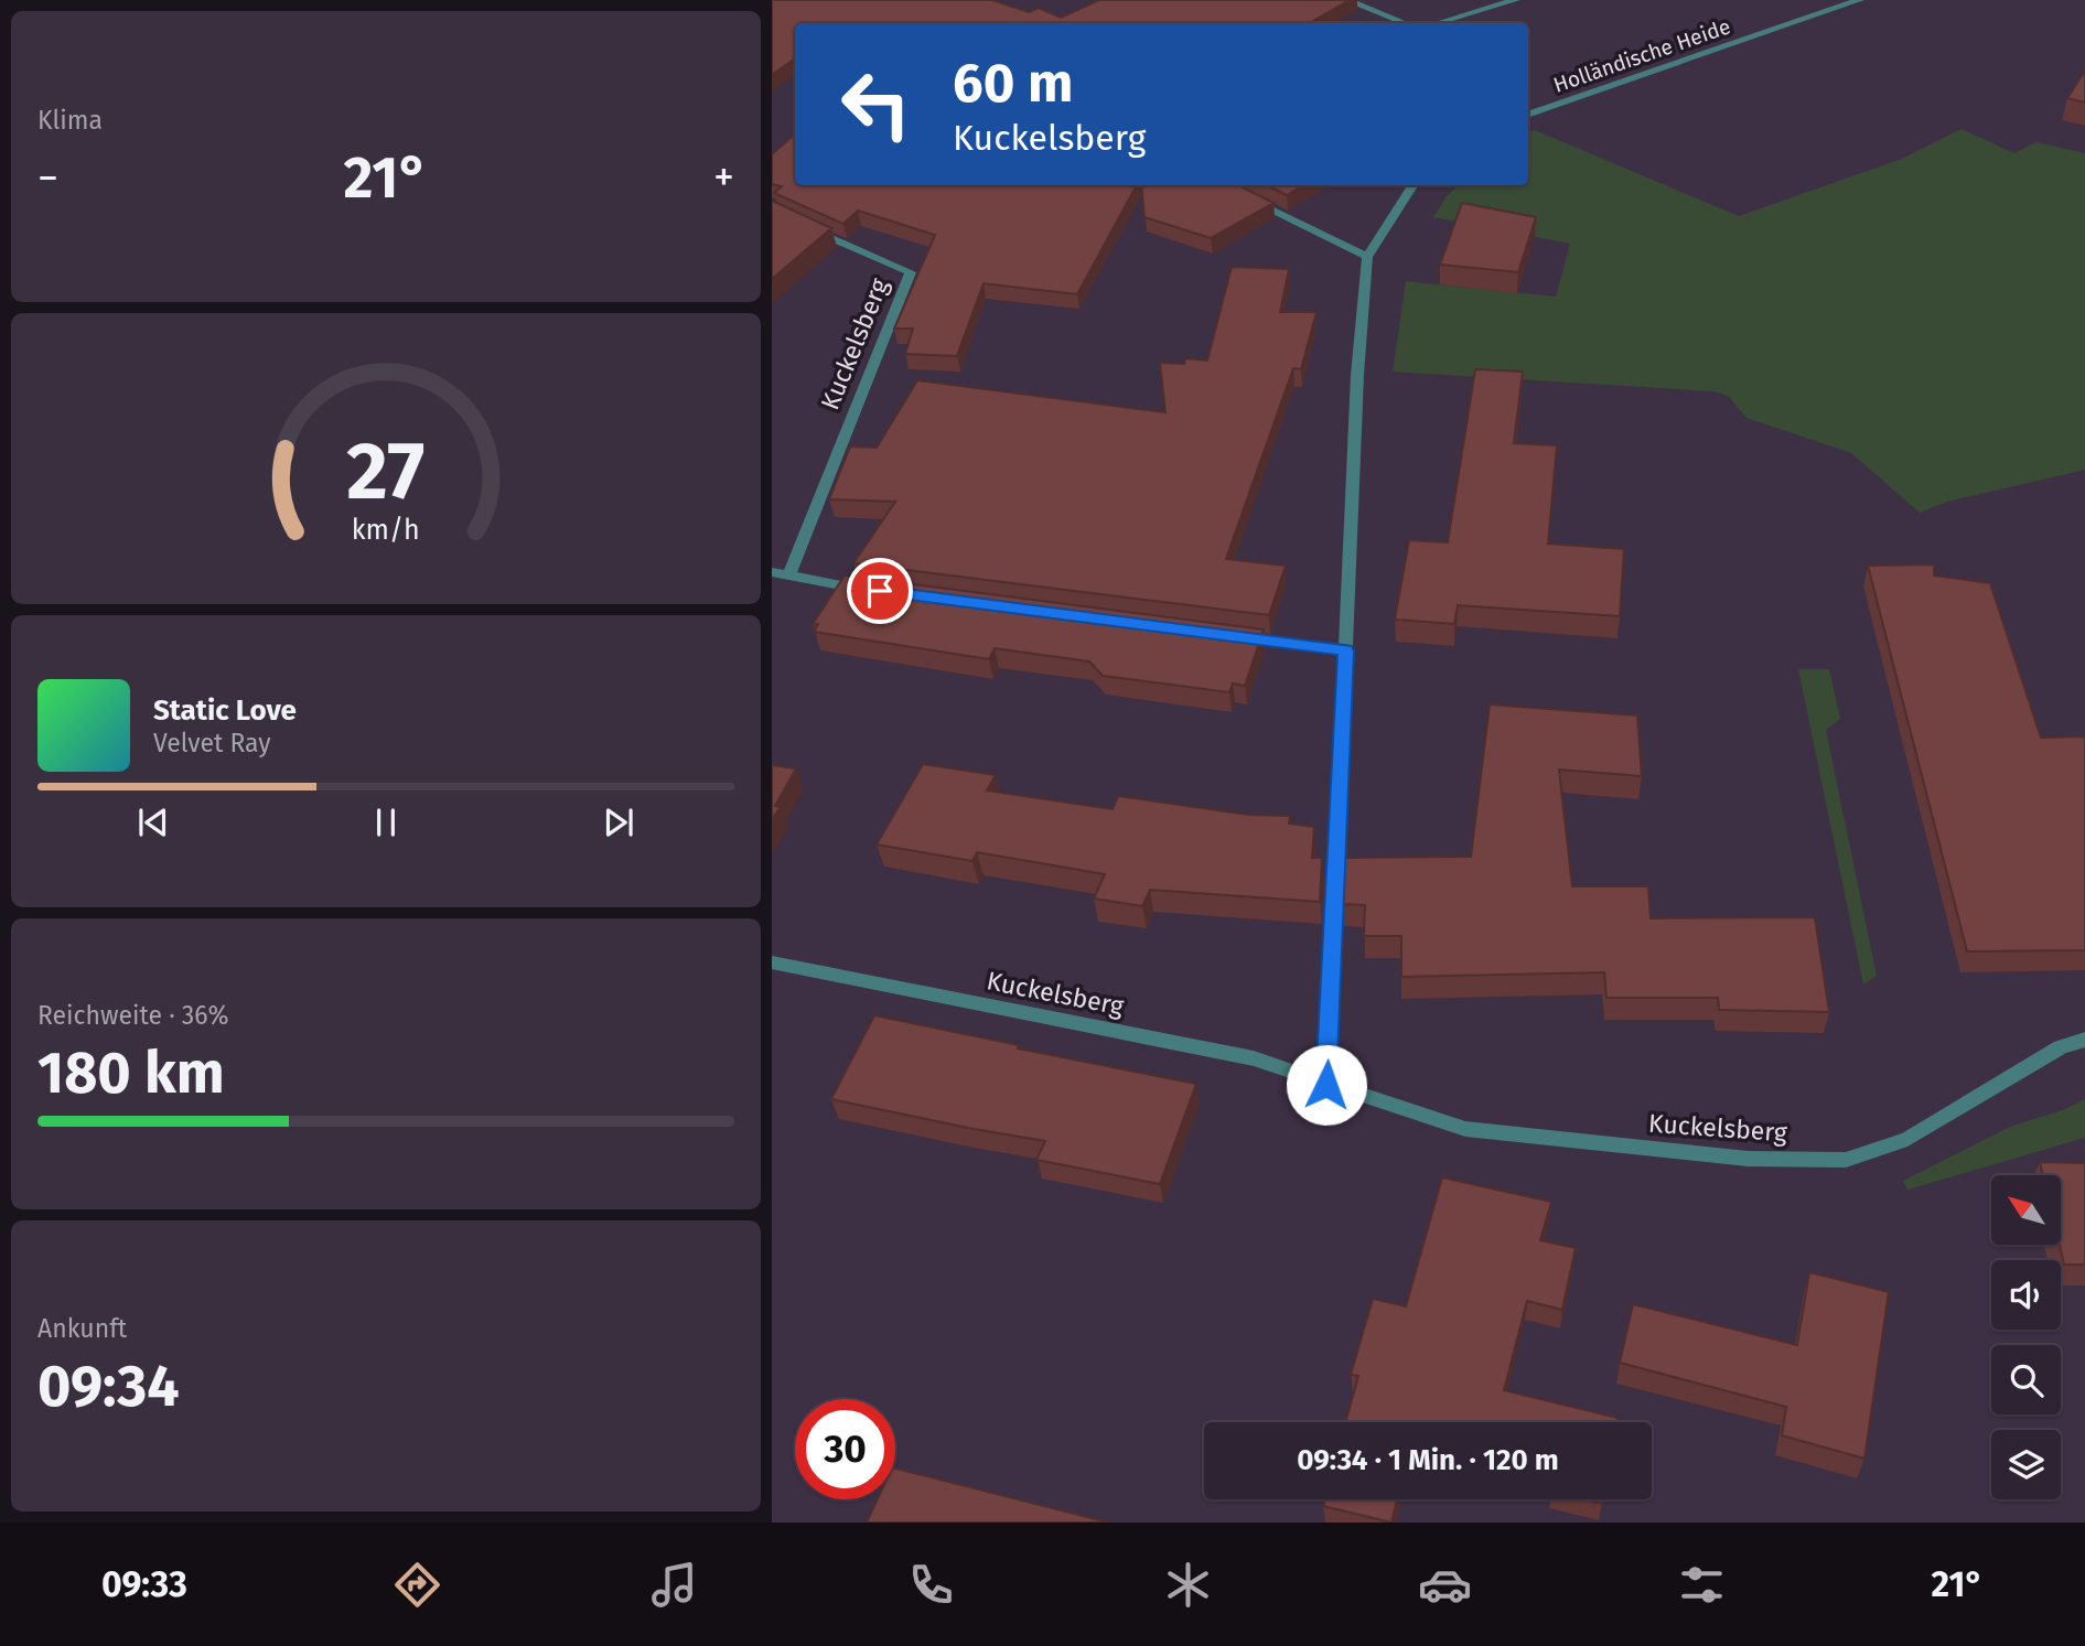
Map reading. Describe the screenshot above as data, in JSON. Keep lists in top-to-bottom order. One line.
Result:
{"streets":{"street":["Holländische Heide","Kuckelsberg"]},"north":"top left","page":{"tile":["Klima",["Reichweite · 36%","180 km"],["Ankunft","09:34"]],"turn":["60 m","Kuckelsberg"],"heat":["−","21°","+"],"song":["Static Love","Velvet Ray"],"limit":"30","trip":"09:34 · 1 Min. · 120 m","tabs":["09:33","21°"],"gauge":["27","km/h"]}}
